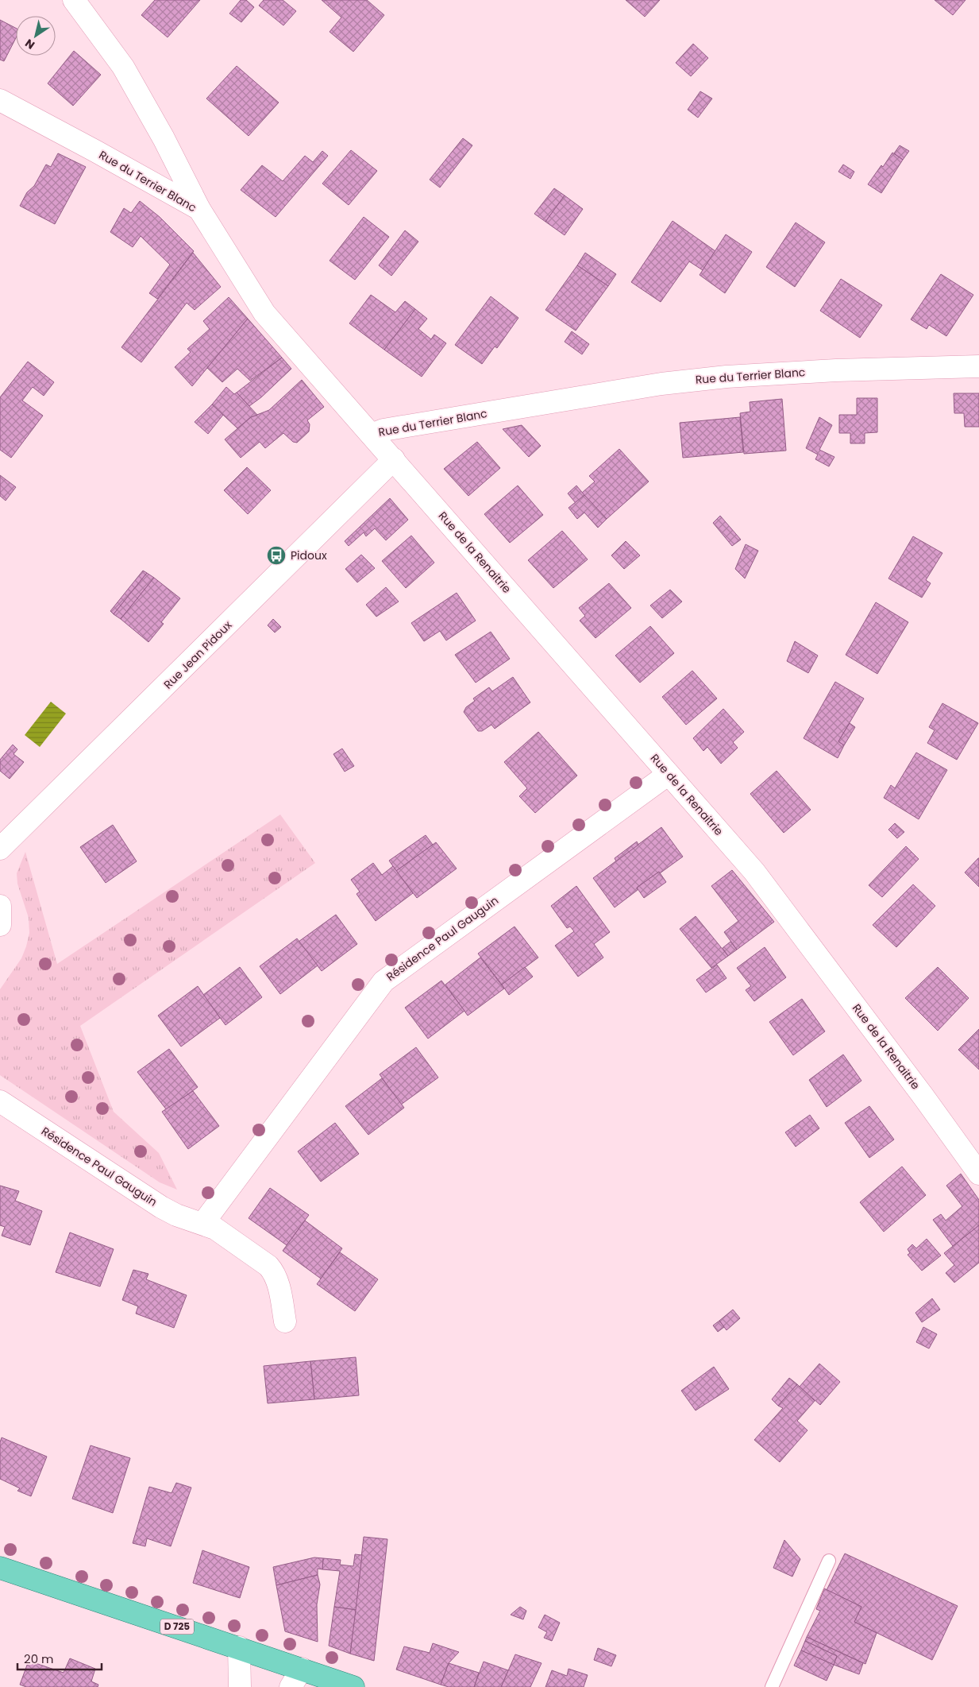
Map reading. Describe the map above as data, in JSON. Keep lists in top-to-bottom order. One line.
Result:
{"streets":{"main road":["D 725"],"street":["Rue du Terrier Blanc","Rue de la Renaitrie","Rue Jean Pidoux","Résidence Paul Gauguin"]},"crossings":[["Rue du Terrier Blanc","Rue de la Renaitrie"],["Rue de la Renaitrie","Rue Jean Pidoux"],["Rue de la Renaitrie","Résidence Paul Gauguin"]],"places":{"bus stop":["Pidoux"]},"scale_bar":"20 m","north":"bottom left"}
